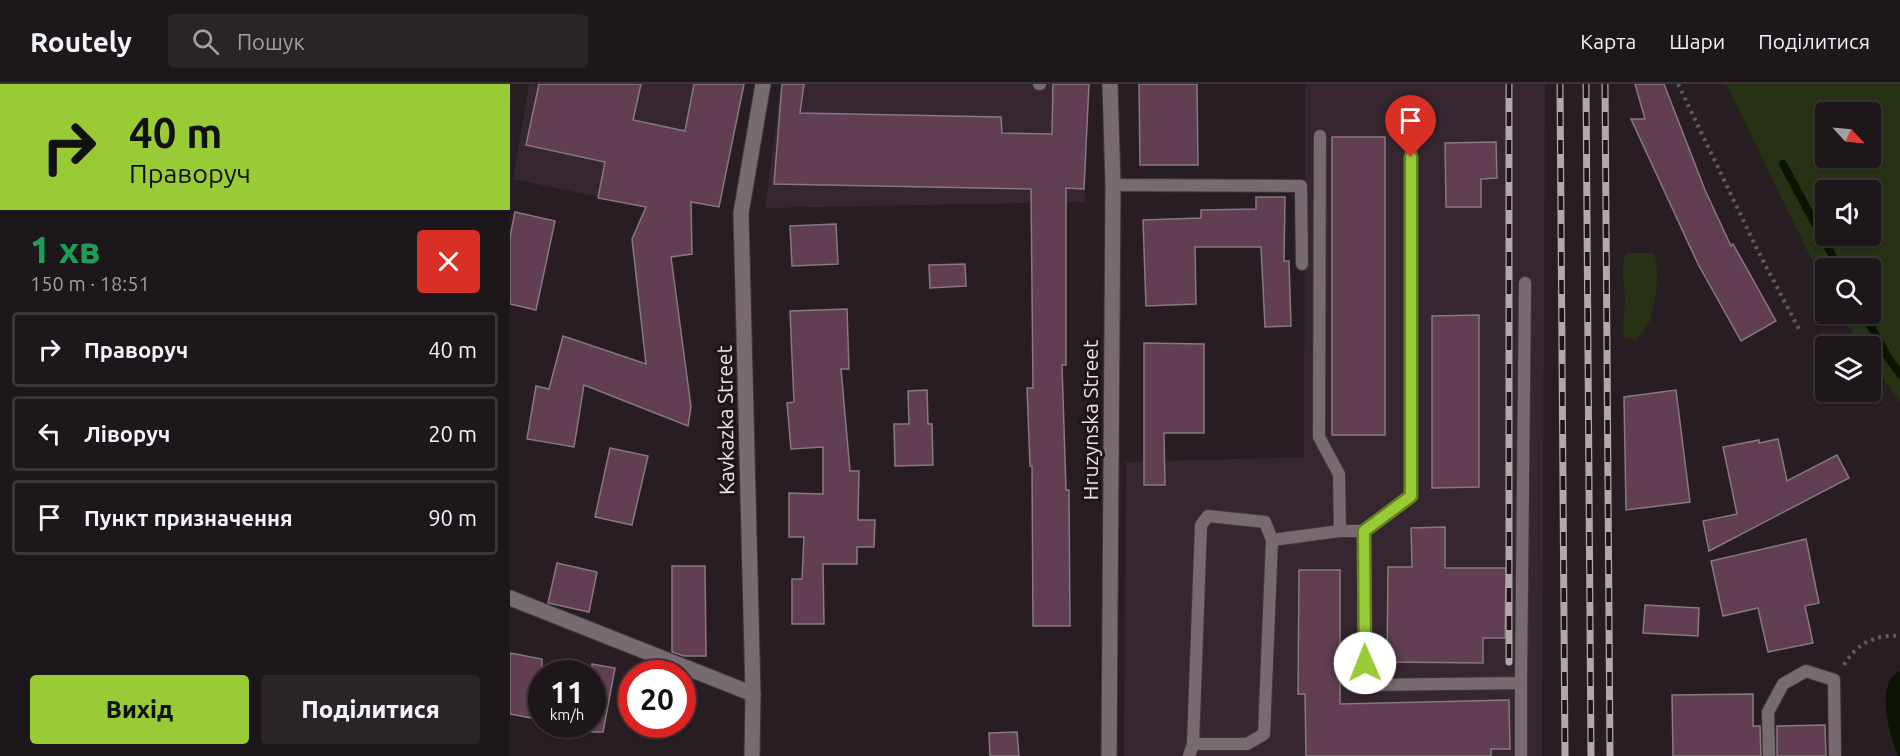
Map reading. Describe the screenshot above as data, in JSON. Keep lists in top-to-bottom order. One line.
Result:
{"streets":{"street":["Kavkazka Street","Hruzynska Street"]},"north":"bottom right","page":{"header":"Routely","search":"Пошук","nav":["Карта","Шари","Поділитися"],"turn":["40 m","Праворуч"],"heading":["1 хв","150 m · 18:51"],"list":[{"name":"Праворуч","value":"40 m"},{"name":"Ліворуч","value":"20 m"},{"name":"Пункт призначення","value":"90 m"}],"speed":"11 km/h","limit":"20","buttons":["Вихід","Поділитися"]}}
